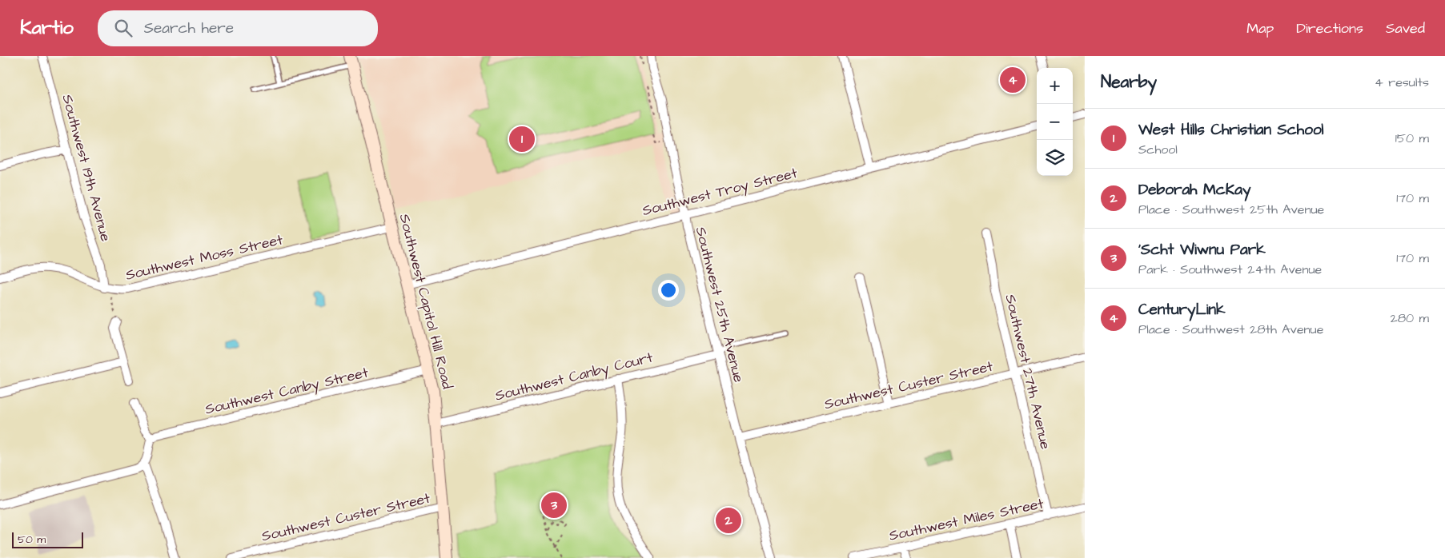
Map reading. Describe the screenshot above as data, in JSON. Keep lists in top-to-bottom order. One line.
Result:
{"streets":{"street":["Southwest 19th Avenue","Southwest Troy Street","Southwest Moss Street","Southwest Capitol Hill Road","Southwest 25th Avenue","Southwest 27th Avenue","Southwest Canby Court","Southwest Custer Street","Southwest Canby Street","Southwest Miles Street"]},"crossings":[["Southwest 19th Avenue","Southwest Moss Street"],["Southwest Troy Street","Southwest Capitol Hill Road"],["Southwest Troy Street","Southwest 25th Avenue"],["Southwest Moss Street","Southwest Capitol Hill Road"],["Southwest Capitol Hill Road","Southwest Canby Court"],["Southwest Capitol Hill Road","Southwest Custer Street"],["Southwest Capitol Hill Road","Southwest Canby Street"],["Southwest 25th Avenue","Southwest Canby Court"],["Southwest 25th Avenue","Southwest Custer Street"],["Southwest 27th Avenue","Southwest Custer Street"],["Southwest 27th Avenue","Southwest Miles Street"]],"scale_bar":"50 m","page":{"header":"Kartio","search":"Search here","nav":["Map","Directions","Saved"],"heading":["Nearby","4 results"],"pins":["4","1","3","2"],"map_buttons":["+","−"],"list":[{"mark":"1","name":"West Hills Christian School","note":"School","value":"150 m"},{"mark":"2","name":"Deborah McKay","note":"Place · Southwest 25th Avenue","value":"170 m"},{"mark":"3","name":"'Scht Wiwnu Park","note":"Park · Southwest 24th Avenue","value":"170 m"},{"mark":"4","name":"CenturyLink","note":"Place · Southwest 28th Avenue","value":"280 m"}],"scale":"50 m"}}
